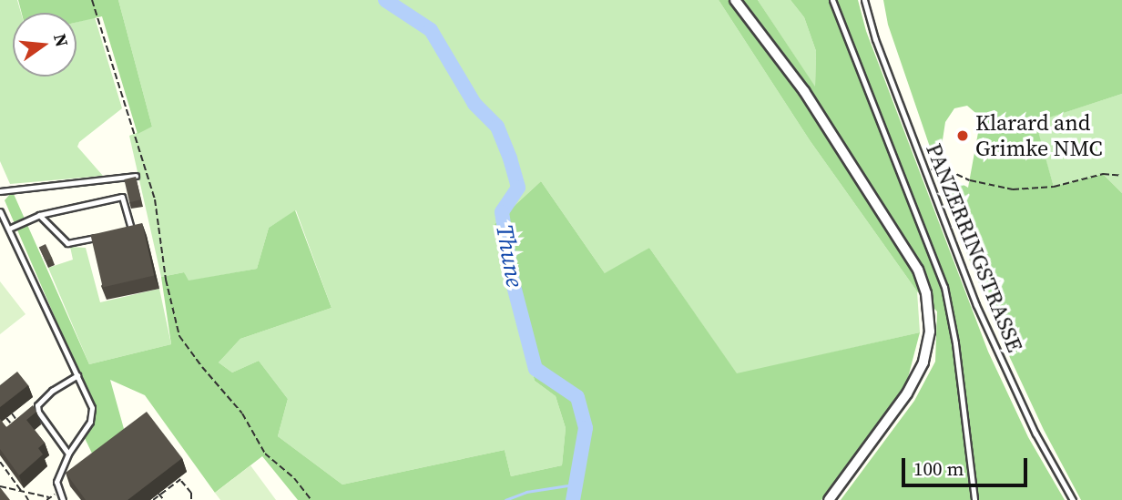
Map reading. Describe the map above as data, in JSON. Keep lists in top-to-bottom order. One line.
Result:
{"streets":{"lane":["PANZERRINGSTRASSE"]},"water":["Thune"],"places":["Klarard and Grimke NMC"],"scale_bar":"100 m","north":"right"}
